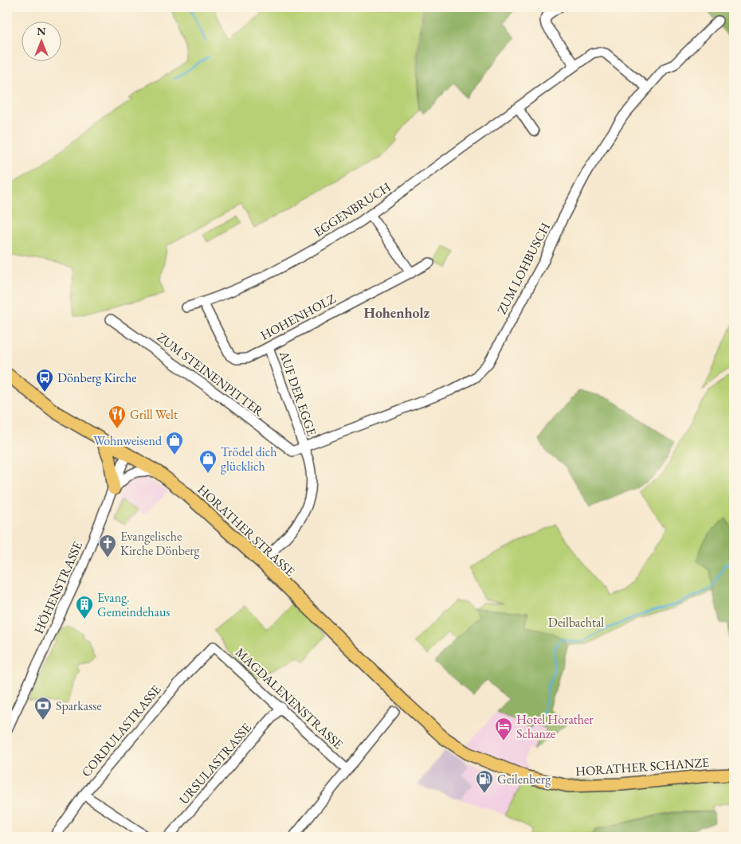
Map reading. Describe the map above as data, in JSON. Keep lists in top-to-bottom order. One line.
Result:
{"streets":{"main road":["HORATHER STRASSE","HORATHER SCHANZE"],"street":["EGGENBRUCH","ZUM LOHBUSCH","HOHENHOLZ","ZUM STEINENPITTER","AUF DER EGGE","HÖHENSTRASSE","MAGDALENENSTRASSE","CORDULASTRASSE","URSULASTRASSE"]},"crossings":[["EGGENBRUCH","ZUM LOHBUSCH"],["EGGENBRUCH","HOHENHOLZ"],["ZUM LOHBUSCH","ZUM STEINENPITTER"],["ZUM LOHBUSCH","AUF DER EGGE"],["HOHENHOLZ","AUF DER EGGE"],["AUF DER EGGE","HORATHER STRASSE"],["HORATHER STRASSE","HÖHENSTRASSE"],["HORATHER STRASSE","HORATHER SCHANZE"],["MAGDALENENSTRASSE","CORDULASTRASSE"],["MAGDALENENSTRASSE","URSULASTRASSE"]],"districts":["Hohenholz"],"parks":["Deilbachtal"],"places":{"bus stop":["Dönberg Kirche"],"restaurant":["Grill Welt"],"shop":["Wohnweisend","Trödel dich glücklich"],"church":["Evangelische Kirche Dönberg"],"building":["Evang. Gemeindehaus"],"bank":["Sparkasse"],"hotel":["Hotel Horather Schanze"],"fuel station":["Geilenberg"]},"north":"top"}
